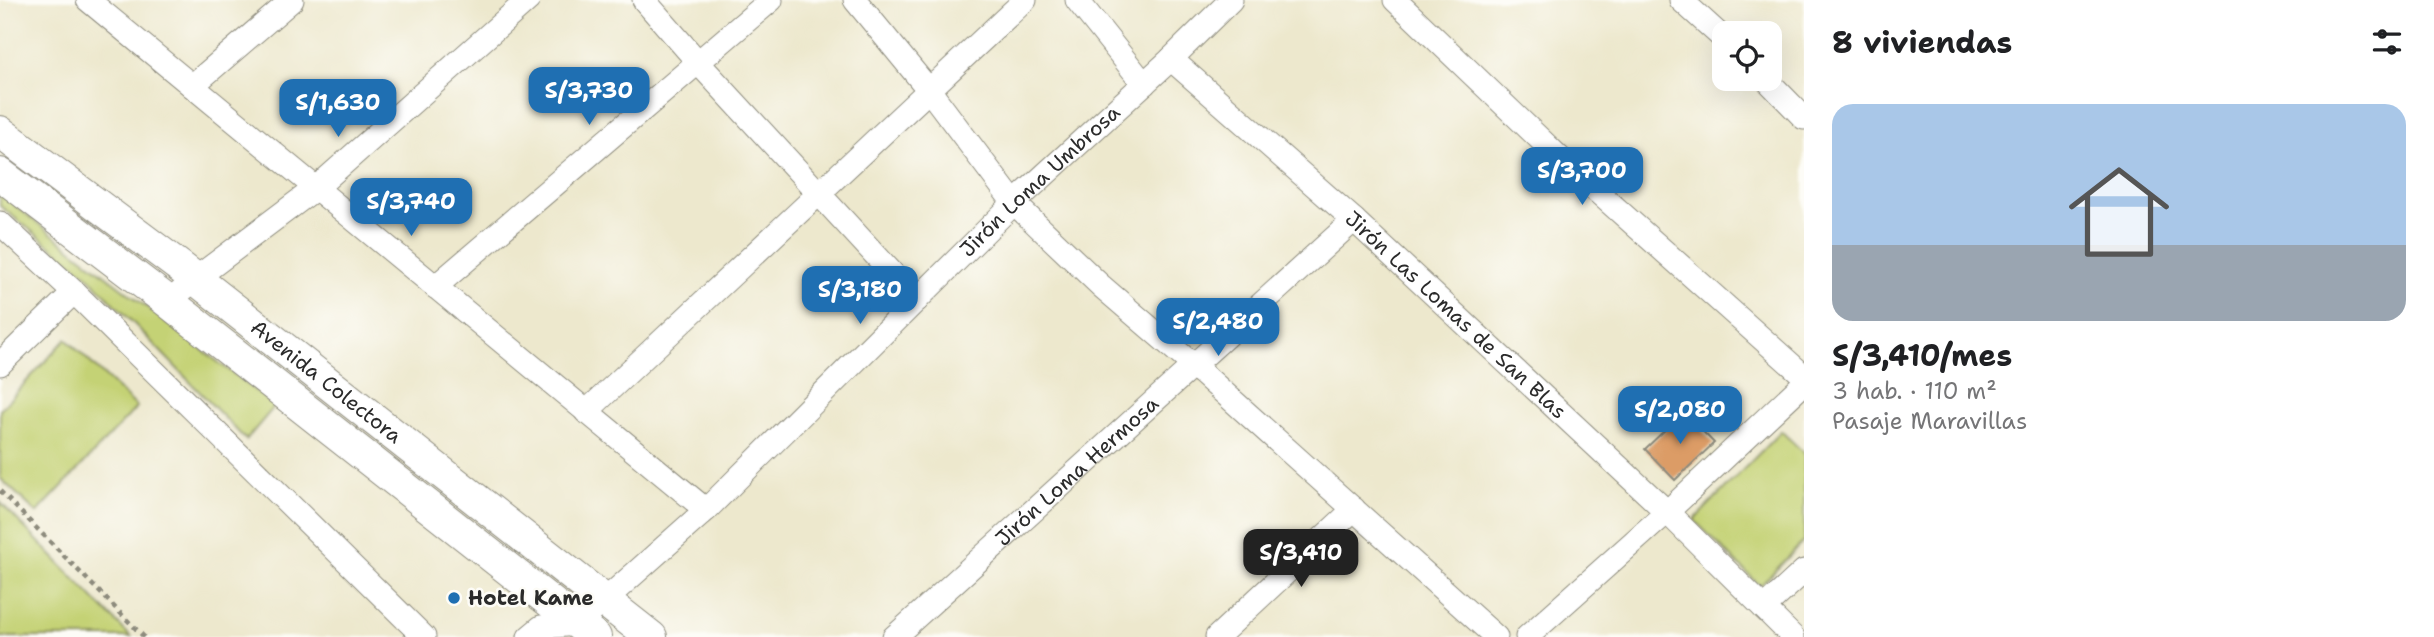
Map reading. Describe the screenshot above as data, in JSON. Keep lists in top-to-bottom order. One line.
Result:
{"streets":{"street":["Jirón Loma Umbrosa","Jirón Las Lomas de San Blas","Avenida Colectora","Jirón Loma Hermosa"]},"crossings":[["Jirón Loma Umbrosa","Jirón Las Lomas de San Blas"],["Jirón Loma Umbrosa","Avenida Colectora"],["Jirón Las Lomas de San Blas","Jirón Loma Hermosa"]],"places":["Hotel Kame"],"page":{"heading":"8 viviendas","price":["S/3,730","S/1,630","S/3,700","S/3,740","S/3,180","S/2,480","S/2,080","S/3,410"],"list":[{"name":"S/3,410/mes","note":"3 hab. · 110 m² · Pasaje Maravillas"}]}}
